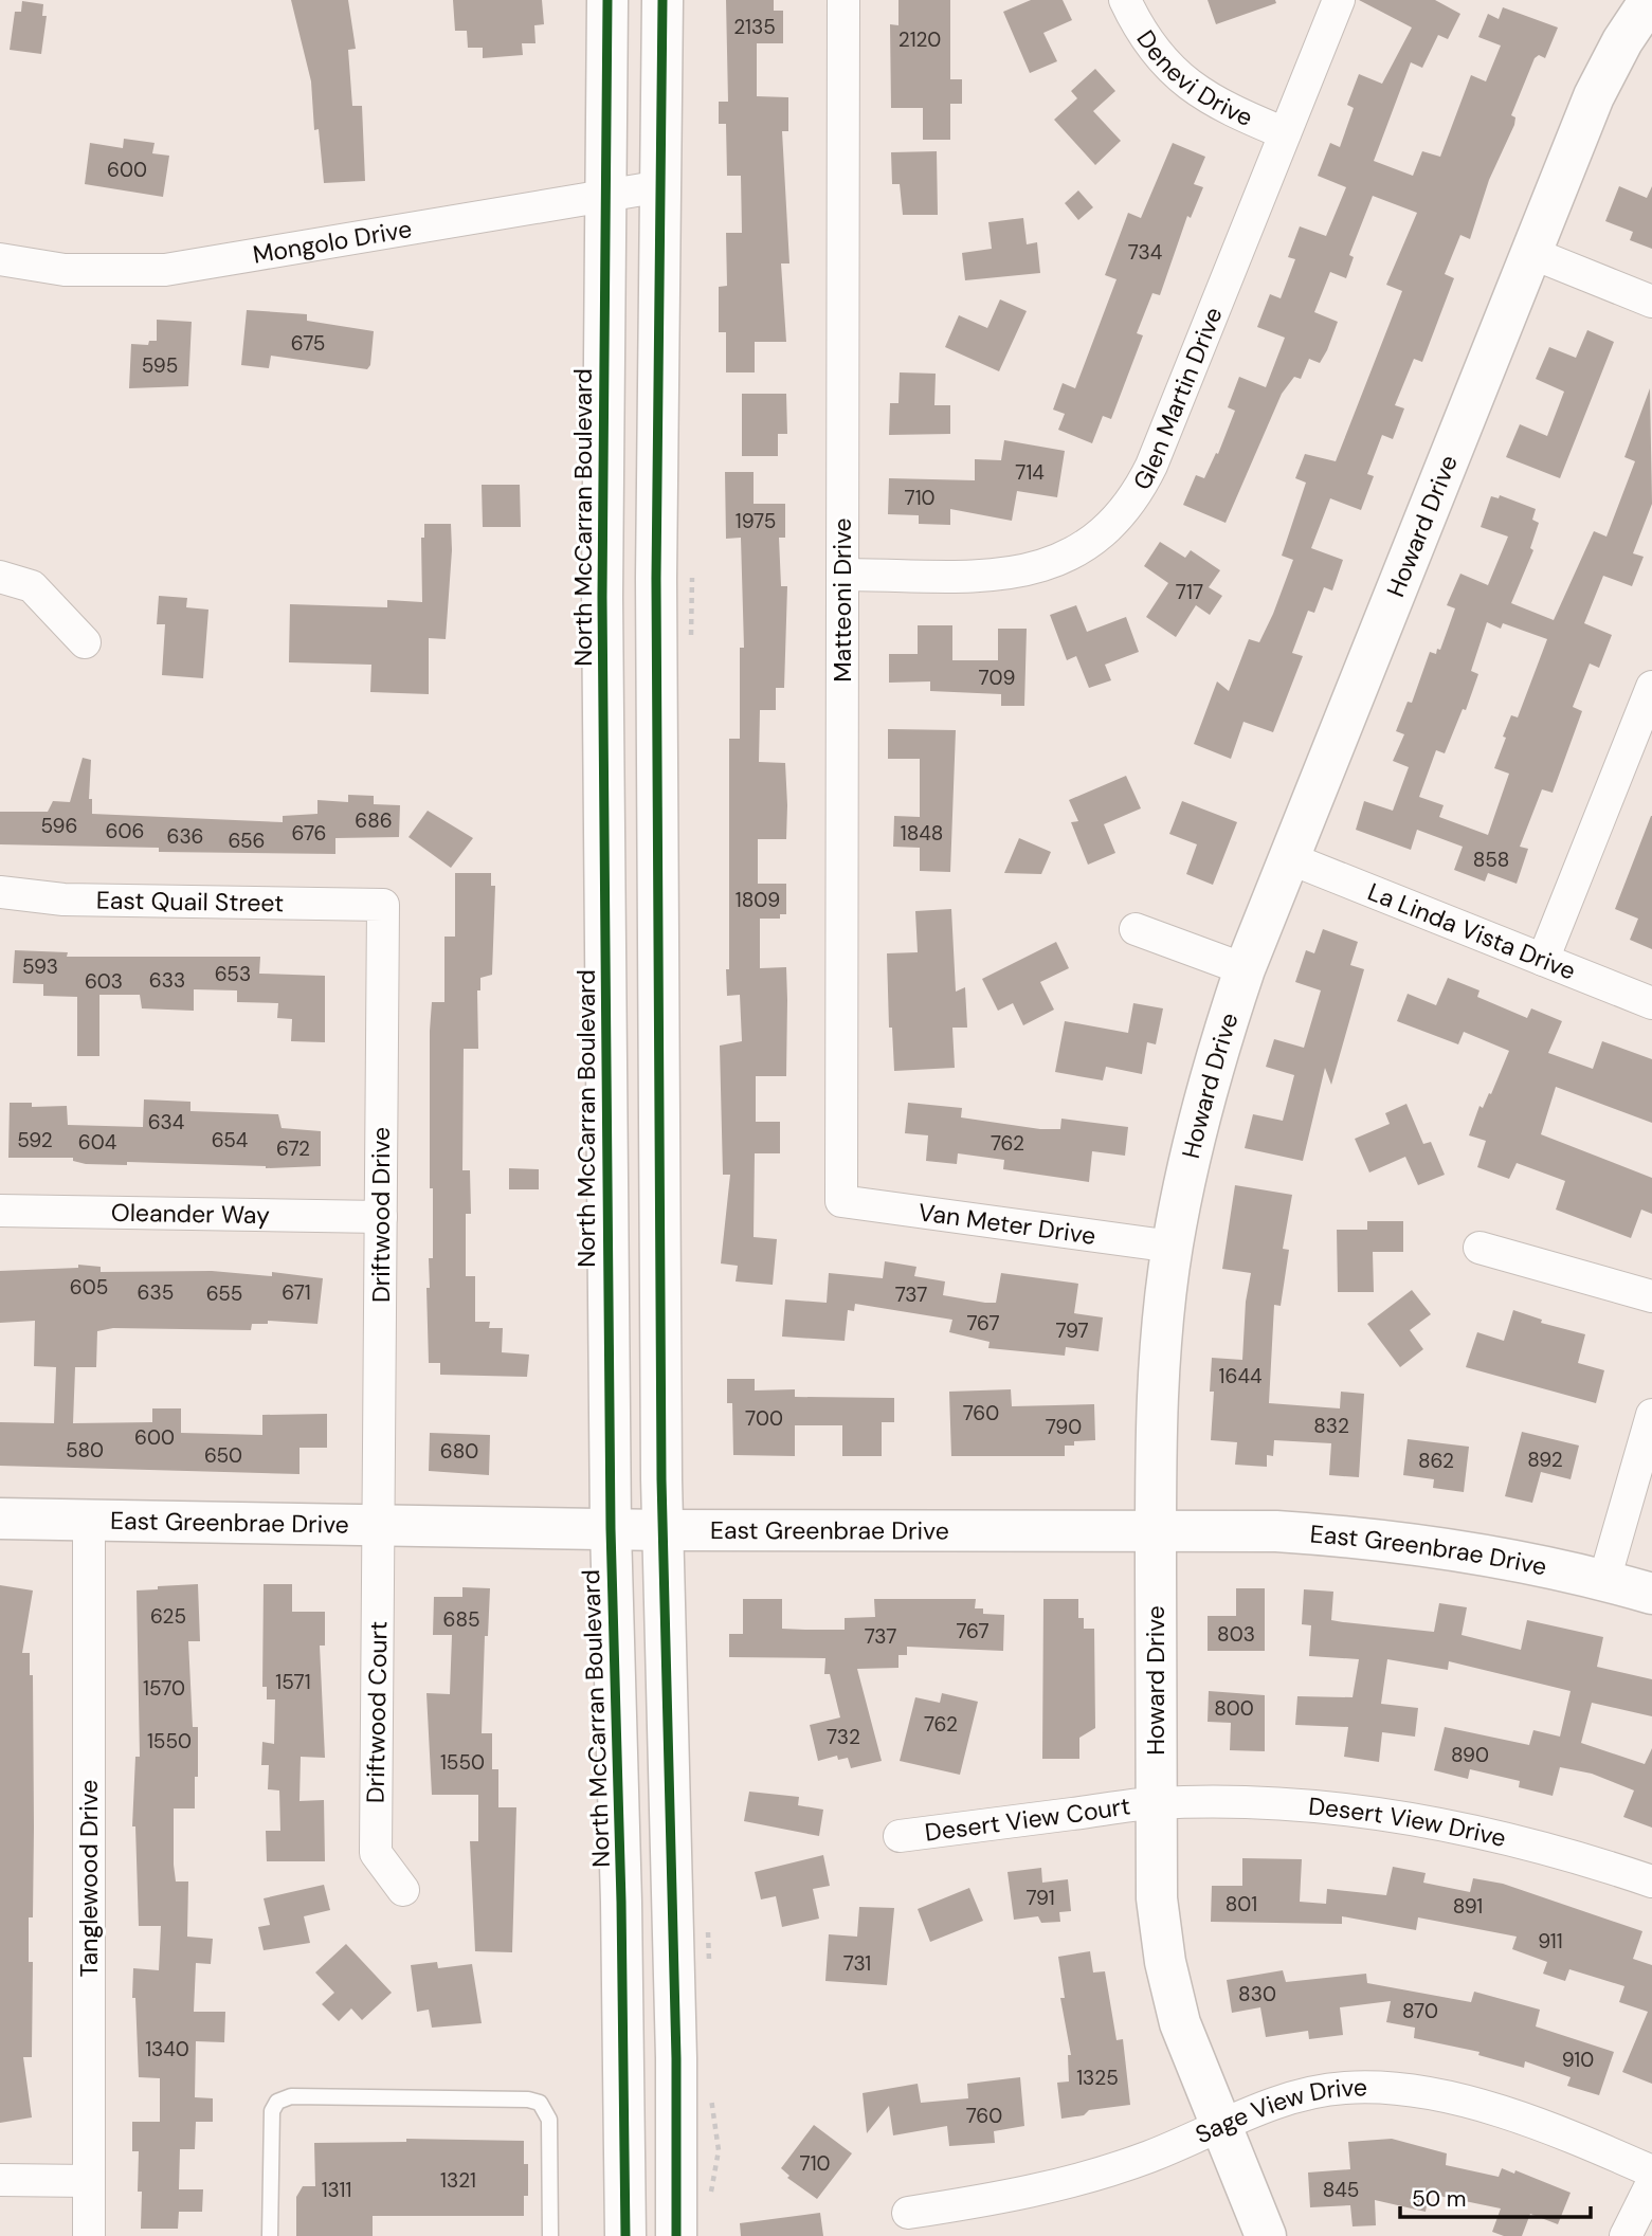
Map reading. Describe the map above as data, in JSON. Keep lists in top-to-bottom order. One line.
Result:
{"streets":{"main road":["North McCarran Boulevard","Howard Drive","East Greenbrae Drive"],"street":["Denevi Drive","Mongolo Drive","Glen Martin Drive","Matteoni Drive","East Quail Street","La Linda Vista Drive","Oleander Way","Driftwood Drive","Van Meter Drive","Driftwood Court","Desert View Court","Desert View Drive","Tanglewood Drive","Sage View Drive"]},"crossings":[["Denevi Drive","Glen Martin Drive"],["Mongolo Drive","North McCarran Boulevard"],["Glen Martin Drive","Matteoni Drive"],["North McCarran Boulevard","East Greenbrae Drive"],["Howard Drive","La Linda Vista Drive"],["Howard Drive","Van Meter Drive"],["Howard Drive","East Greenbrae Drive"],["Howard Drive","Desert View Court"],["Howard Drive","Desert View Drive"],["Howard Drive","Sage View Drive"],["Matteoni Drive","Van Meter Drive"],["East Quail Street","Driftwood Drive"],["Oleander Way","Driftwood Drive"],["Driftwood Drive","East Greenbrae Drive"],["Driftwood Drive","Driftwood Court"],["East Greenbrae Drive","Driftwood Court"],["East Greenbrae Drive","Tanglewood Drive"],["Desert View Court","Desert View Drive"]],"house_numbers":["2135","2120","600","734","675","595","714","710","1975","717","709","686","596","606","676","1848","636","656","858","1809","593","653","633","603","634","592","654","604","762","672","605","635","671","655","737","767","797","1644","760","700","832","790","600","580","680","650","892","862","625","685","767","803","737","1571","1570","800","762","732","1550","890","1550","791","801","891","911","731","830","870","1340","910","1325","760","710","1321","1311","845"],"scale_bar":"50 m"}
